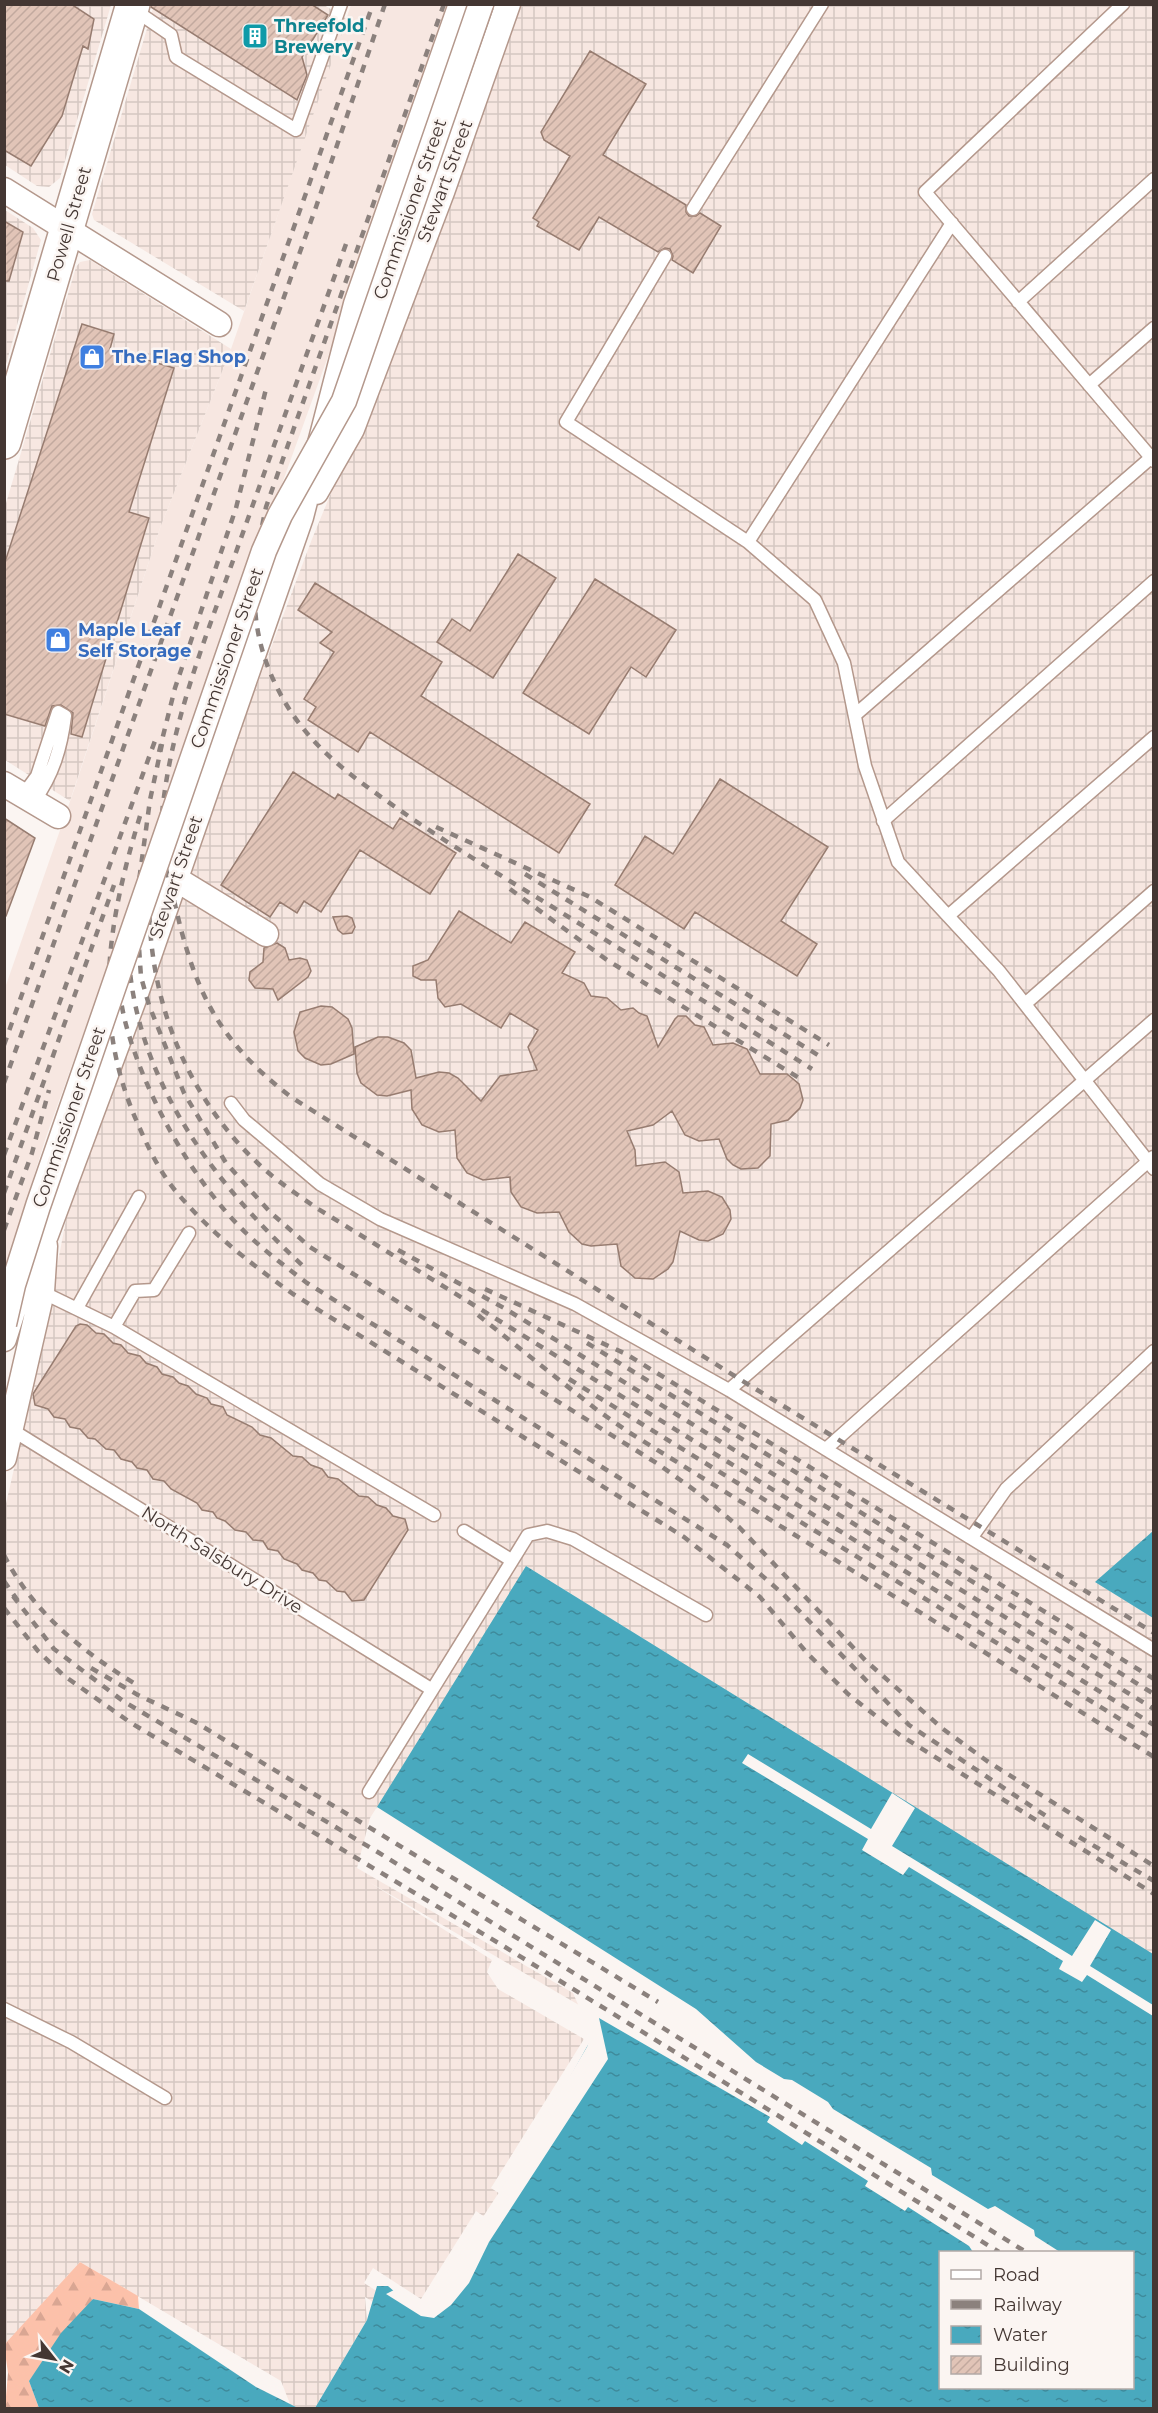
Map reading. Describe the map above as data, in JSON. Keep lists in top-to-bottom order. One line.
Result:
{"streets":{"main road":["Powell Street"],"street":["Stewart Street","Commissioner Street"],"lane":["North Salsbury Drive"]},"crossings":[["Stewart Street","North Salsbury Drive"]],"places":{"building":["Threefold Brewery"],"shop":["The Flag Shop","Maple Leaf Self Storage"]},"legend":["Road","Railway","Water","Building"],"north":"bottom right"}
